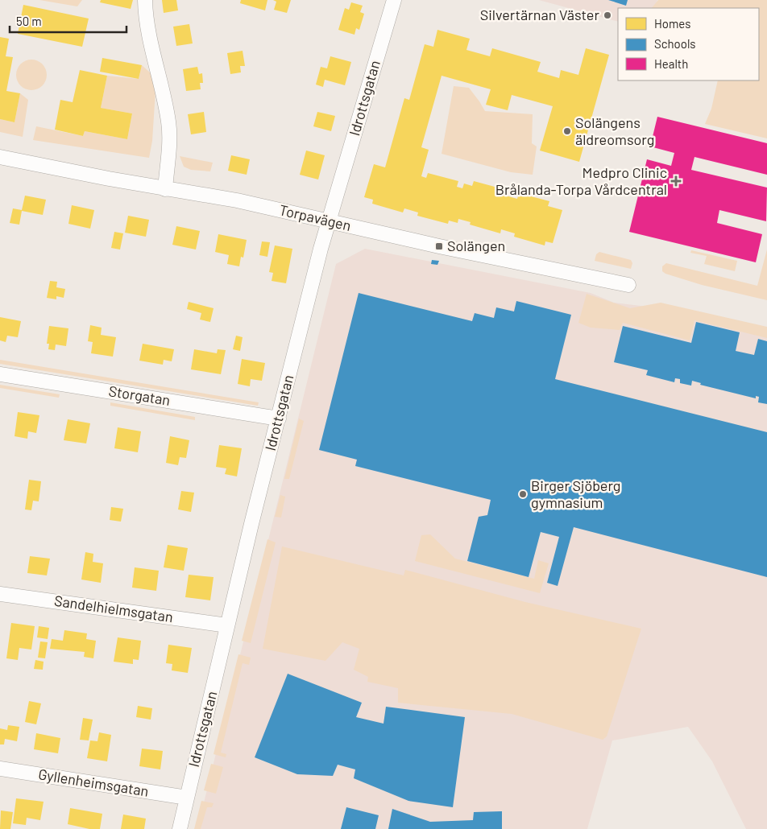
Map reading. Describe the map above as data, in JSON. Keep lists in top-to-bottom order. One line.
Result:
{"streets":{"street":["Idrottsgatan","Torpavägen","Storgatan","Sandelhielmsgatan","Gyllenheimsgatan"]},"crossings":[["Idrottsgatan","Torpavägen"],["Idrottsgatan","Storgatan"],["Idrottsgatan","Sandelhielmsgatan"],["Idrottsgatan","Gyllenheimsgatan"]],"places":{"other":["Silvertärnan Väster","Solängens äldreomsorg","Birger Sjöberg gymnasium"],"health":["Medpro Clinic Brålanda-Torpa Vårdcentral"],"transit":["Solängen"]},"legend":["Homes","Schools","Health"],"scale_bar":"50 m"}
